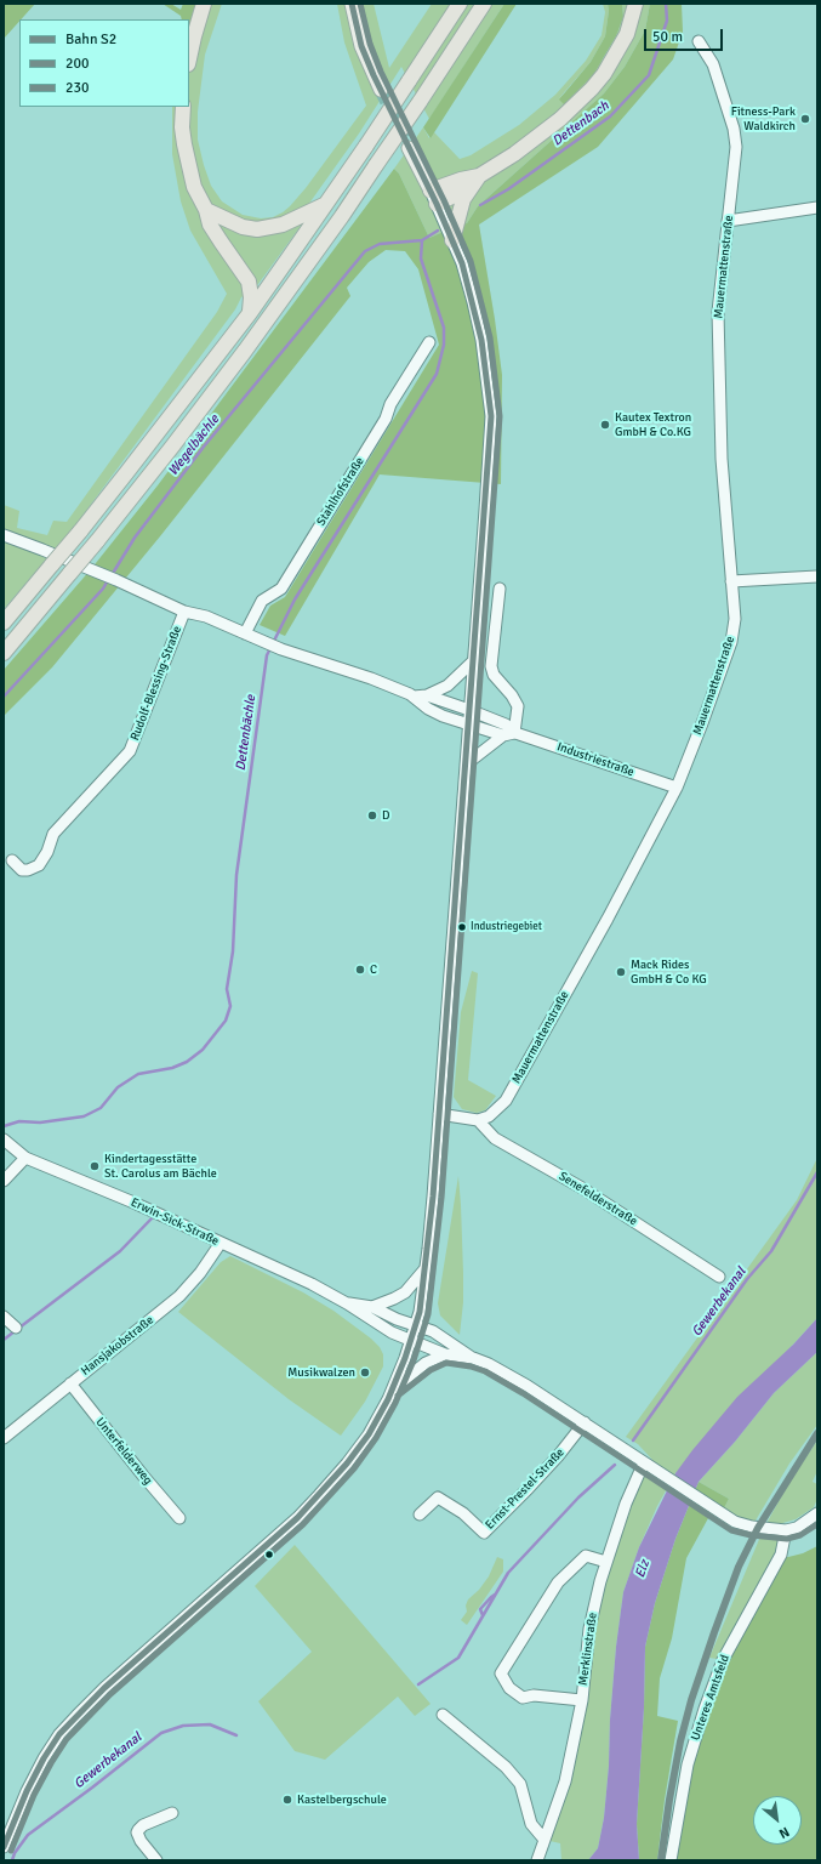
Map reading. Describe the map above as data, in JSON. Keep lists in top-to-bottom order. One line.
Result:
{"streets":{"street":["Mauermattenstraße","Stahlhofstraße","Rudolf-Blessing-Straße","Industriestraße","Senefelderstraße","Erwin-Sick-Straße","Hansjakobstraße","Unterfelderweg","Ernst-Prestel-Straße","Merklinstraße","Unteres Amtsfeld"]},"crossings":[["Mauermattenstraße","Industriestraße"],["Mauermattenstraße","Senefelderstraße"],["Erwin-Sick-Straße","Hansjakobstraße"],["Hansjakobstraße","Unterfelderweg"]],"water":["Dettenbach","Wegelbächle","Dettenbächle","Gewerbekanal","Elz"],"places":["Fitness-Park Waldkirch","Kautex Textron GmbH & Co.KG","D","Industriegebiet","C","Mack Rides GmbH & Co KG","Kindertagesstätte St. Carolus am Bächle","Musikwalzen","Kastelbergschule"],"lines":["transit line 200","transit line 230","rail line S2"],"legend":["Bahn S2","200","230"],"scale_bar":"50 m","north":"bottom right"}
